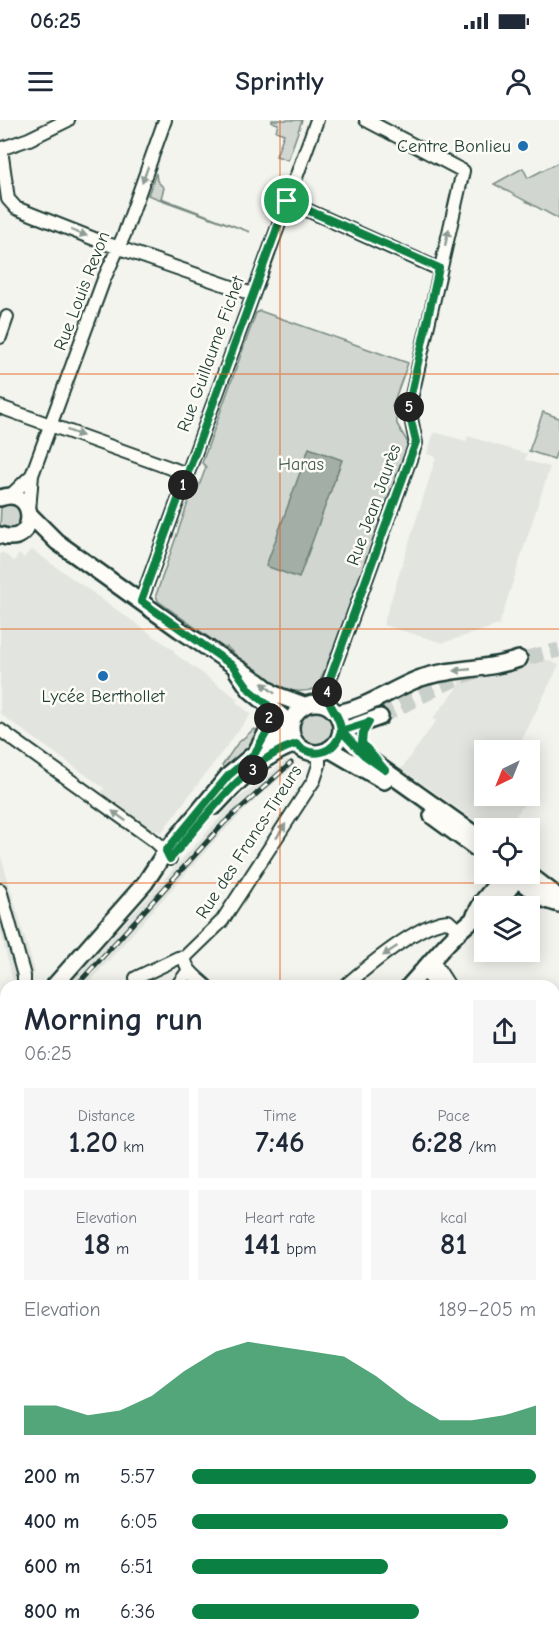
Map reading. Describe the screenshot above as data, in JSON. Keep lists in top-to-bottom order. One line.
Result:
{"streets":{"street":["Rue Louis Revon","Rue Guillaume Fichet","Rue Jean Jaurès","Rue des Francs-Tireurs"]},"crossings":[["Rue Jean Jaurès","Rue des Francs-Tireurs"]],"one_way":["Rue des Francs-Tireurs"],"parks":["Haras"],"places":["Centre Bonlieu","Lycée Berthollet"],"north":"bottom left","page":{"status":"06:25","header":"Sprintly","pins":["5","1","4","2","3"],"heading":["Morning run","06:25"],"stats":[["Distance","1.20 km"],["Time","7:46"],["Pace","6:28 /km"],["Elevation","18 m"],["Heart rate","141 bpm"],["kcal","81"]],"chart":["Elevation","189–205 m"],"list":[{"name":"200 m","note":"5:57"},{"name":"400 m","note":"6:05"},{"name":"600 m","note":"6:51"},{"name":"800 m","note":"6:36"}]}}
